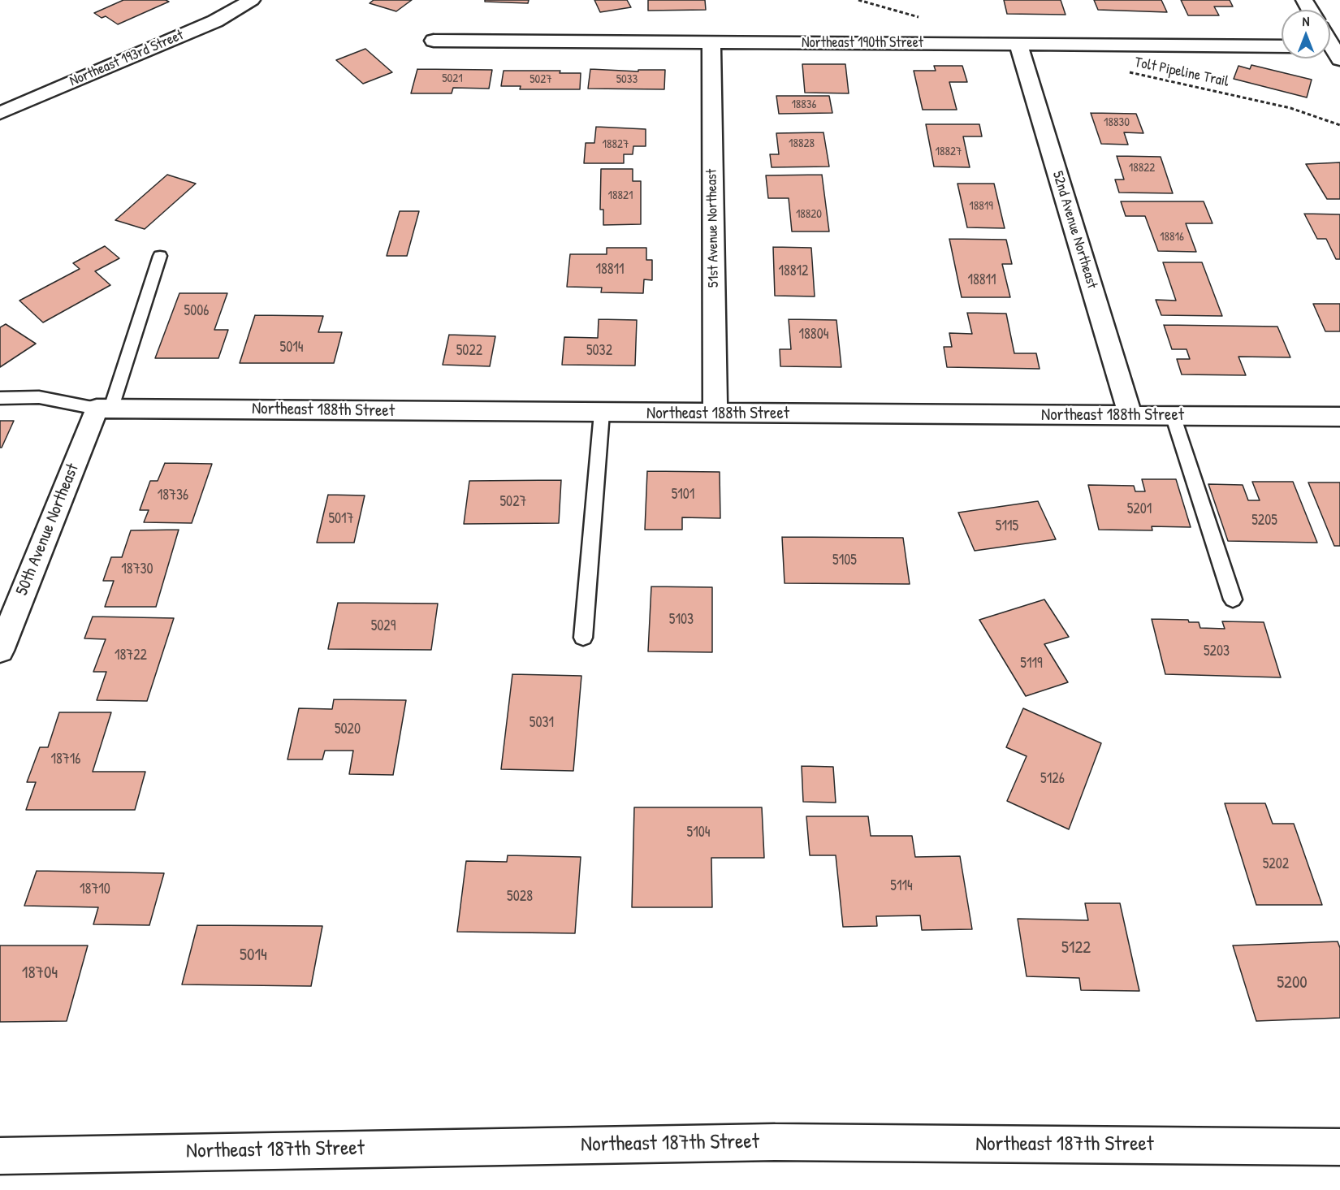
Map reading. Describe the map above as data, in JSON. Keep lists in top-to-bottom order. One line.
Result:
{"streets":{"street":["Northeast 190th Street","Northeast 193rd Street","51st Avenue Northeast","52nd Avenue Northeast","Northeast 188th Street","50th Avenue Northeast","Northeast 187th Street"],"path":["Tolt Pipeline Trail"]},"crossings":[["Northeast 190th Street","51st Avenue Northeast"],["Northeast 190th Street","52nd Avenue Northeast"],["51st Avenue Northeast","Northeast 188th Street"],["52nd Avenue Northeast","Northeast 188th Street"],["Northeast 188th Street","50th Avenue Northeast"]],"house_numbers":["5021","5027","5033","18836","18830","18828","18827","18827","18822","18821","18819","18820","18816","18811","18812","18811","5006","18804","5014","5022","5032","5101","18736","5027","5201","5017","5205","5115","5105","18730","5103","5029","5203","18722","5119","5031","5020","18716","5126","5104","5202","5114","18710","5028","5122","5014","18704","5200"],"north":"top"}
